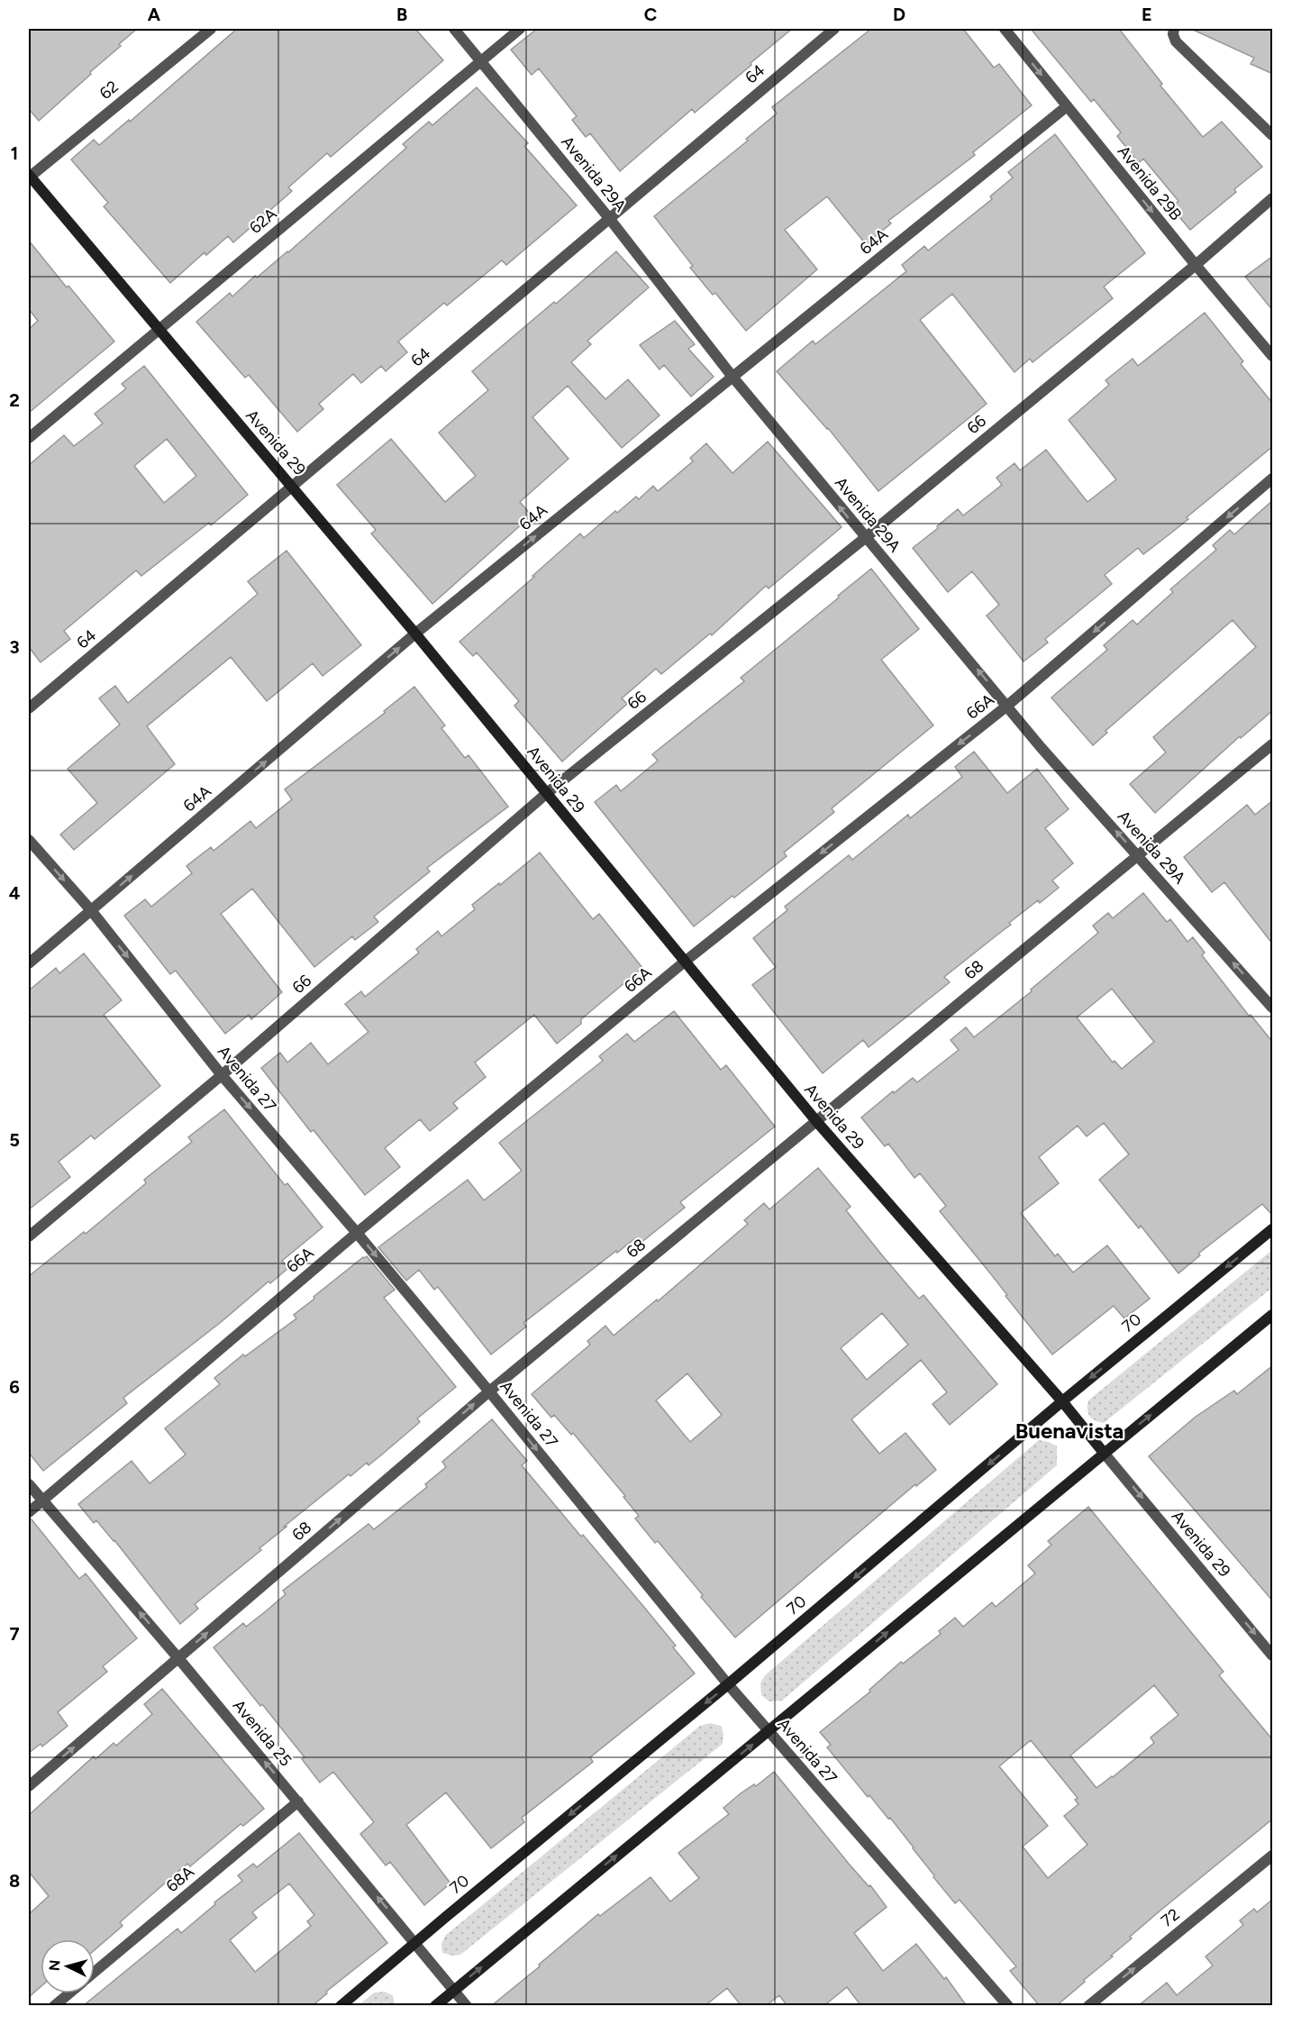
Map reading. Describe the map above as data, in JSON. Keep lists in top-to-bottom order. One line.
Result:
{"streets":{"main road":["Avenida 29","70"],"street":["64","62","Avenida 29A","Avenida 29B","62A","64A","66","66A","68","Avenida 27","Avenida 25","68A","72"]},"crossings":[["64","Avenida 29A"],["64","Avenida 29"],["62","Avenida 29"],["Avenida 29A","62A"],["Avenida 29A","64A"],["Avenida 29A","66"],["Avenida 29A","66A"],["Avenida 29A","68"],["Avenida 29B","64A"],["Avenida 29B","66"],["62A","Avenida 29"],["64A","Avenida 29"],["64A","Avenida 27"],["66","Avenida 29"],["66","Avenida 27"],["Avenida 29","66A"],["Avenida 29","68"],["Avenida 29","70"],["66A","Avenida 27"],["66A","Avenida 25"],["68","Avenida 27"],["68","Avenida 25"],["Avenida 27","70"],["70","Avenida 25"],["Avenida 25","68A"]],"one_way":["Avenida 29A","Avenida 29B","64A","66A","68","Avenida 27","Avenida 25","72"],"districts":["Buenavista"],"north":"left","grid":{"columns":["A","B","C","D","E"],"rows":["1","2","3","4","5","6","7","8"]}}
